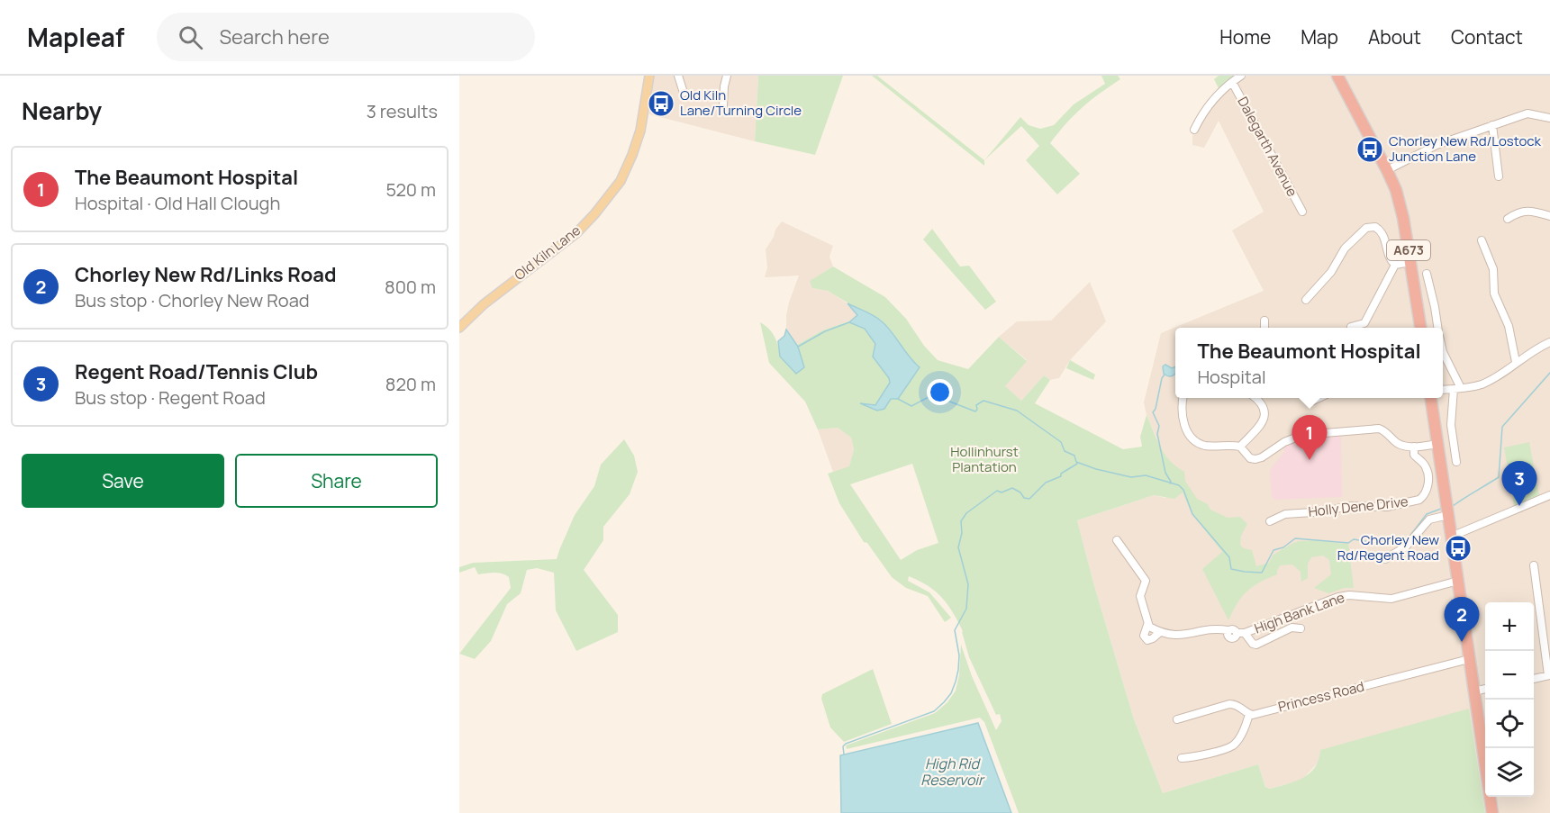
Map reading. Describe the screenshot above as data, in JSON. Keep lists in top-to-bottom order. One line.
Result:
{"streets":{"highway":["A673"],"main road":["Old Kiln Lane"],"street":["Dalegarth Avenue","Holly Dene Drive","High Bank Lane","Princess Road"]},"water":["High Rid Reservoir"],"parks":["Hollinhurst Plantation"],"places":{"bus stop":["Old Kiln Lane/Turning Circle","Chorley New Rd/Lostock Junction Lane","Chorley New Rd/Regent Road"]},"page":{"header":"Mapleaf","search":"Search here","nav":["Home","Map","About","Contact"],"heading":["Nearby","3 results"],"list":[{"mark":"1","name":"The Beaumont Hospital","note":"Hospital · Old Hall Clough","value":"520 m"},{"mark":"2","name":"Chorley New Rd/Links Road","note":"Bus stop · Chorley New Road","value":"800 m"},{"mark":"3","name":"Regent Road/Tennis Club","note":"Bus stop · Regent Road","value":"820 m"}],"popup":["The Beaumont Hospital","Hospital"],"pins":["1","3","2"],"buttons":["Save","Share"],"map_buttons":["+","−"]}}
